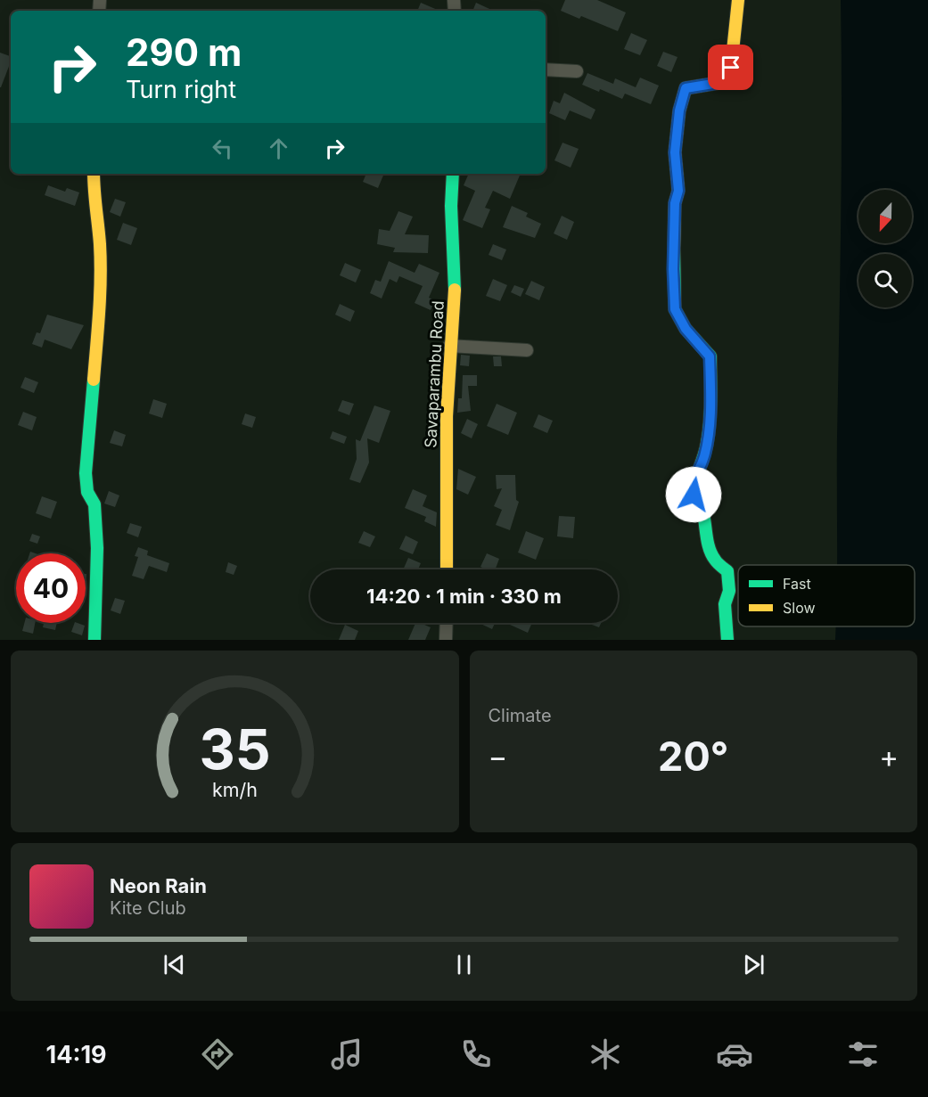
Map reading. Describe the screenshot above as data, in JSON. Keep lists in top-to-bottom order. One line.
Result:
{"streets":{"street":["Savaparambu Road"]},"legend":["Fast","Slow"],"north":"bottom","page":{"turn":["290 m","Turn right"],"limit":"40","trip":"14:20 · 1 min · 330 m","tile":"Climate","heat":["−","20°","+"],"song":["Neon Rain","Kite Club"],"tabs":"14:19","gauge":["35","km/h"]}}
